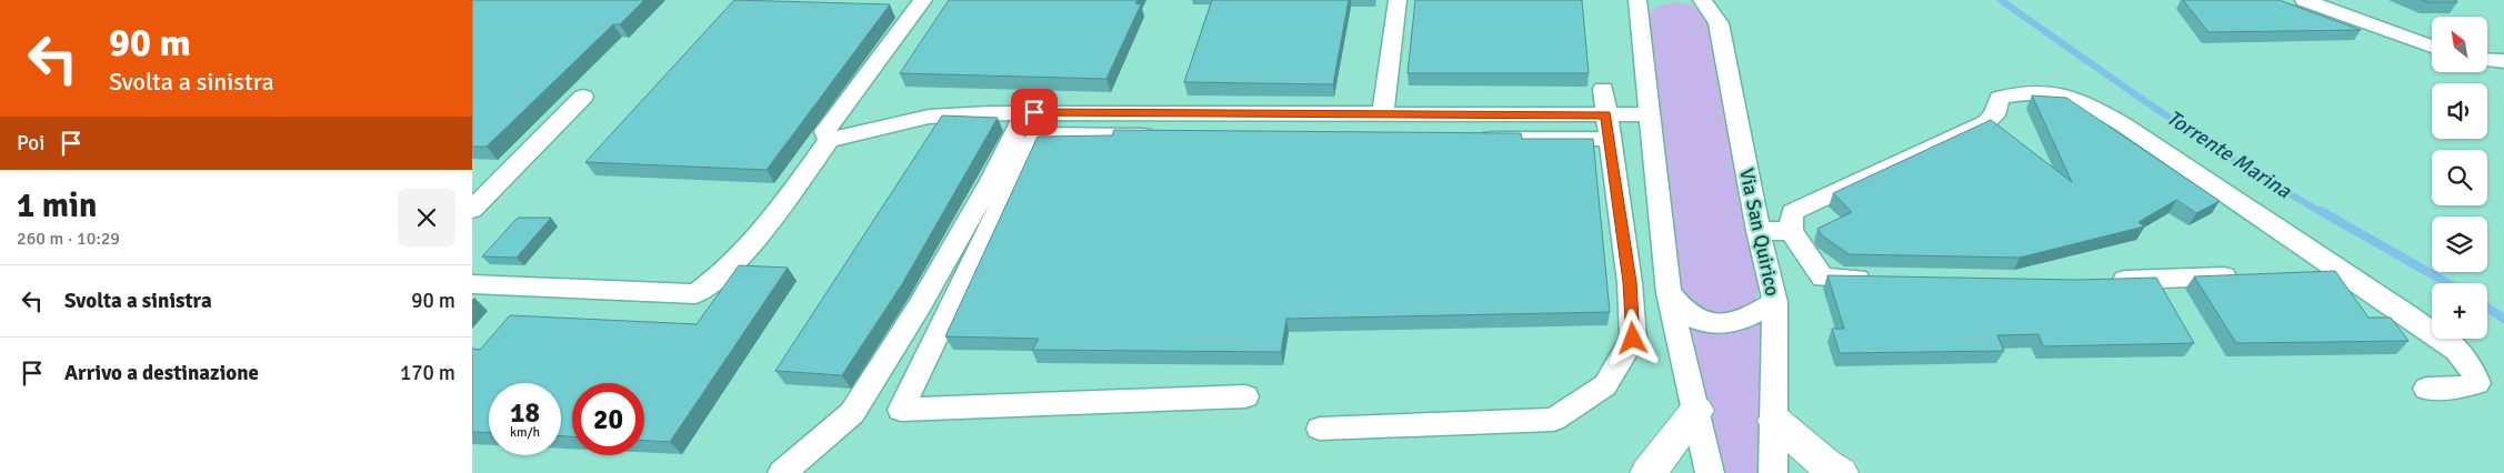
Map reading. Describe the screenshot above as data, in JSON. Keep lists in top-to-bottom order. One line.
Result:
{"streets":{"street":["Via San Quirico"]},"water":["Torrente Marina"],"north":"top left","page":{"turn":["90 m","Svolta a sinistra"],"map_buttons":"+","then":"Poi","heading":["1 min","260 m · 10:29"],"list":[{"name":"Svolta a sinistra","value":"90 m"},{"name":"Arrivo a destinazione","value":"170 m"}],"speed":"18 km/h","limit":"20"}}
